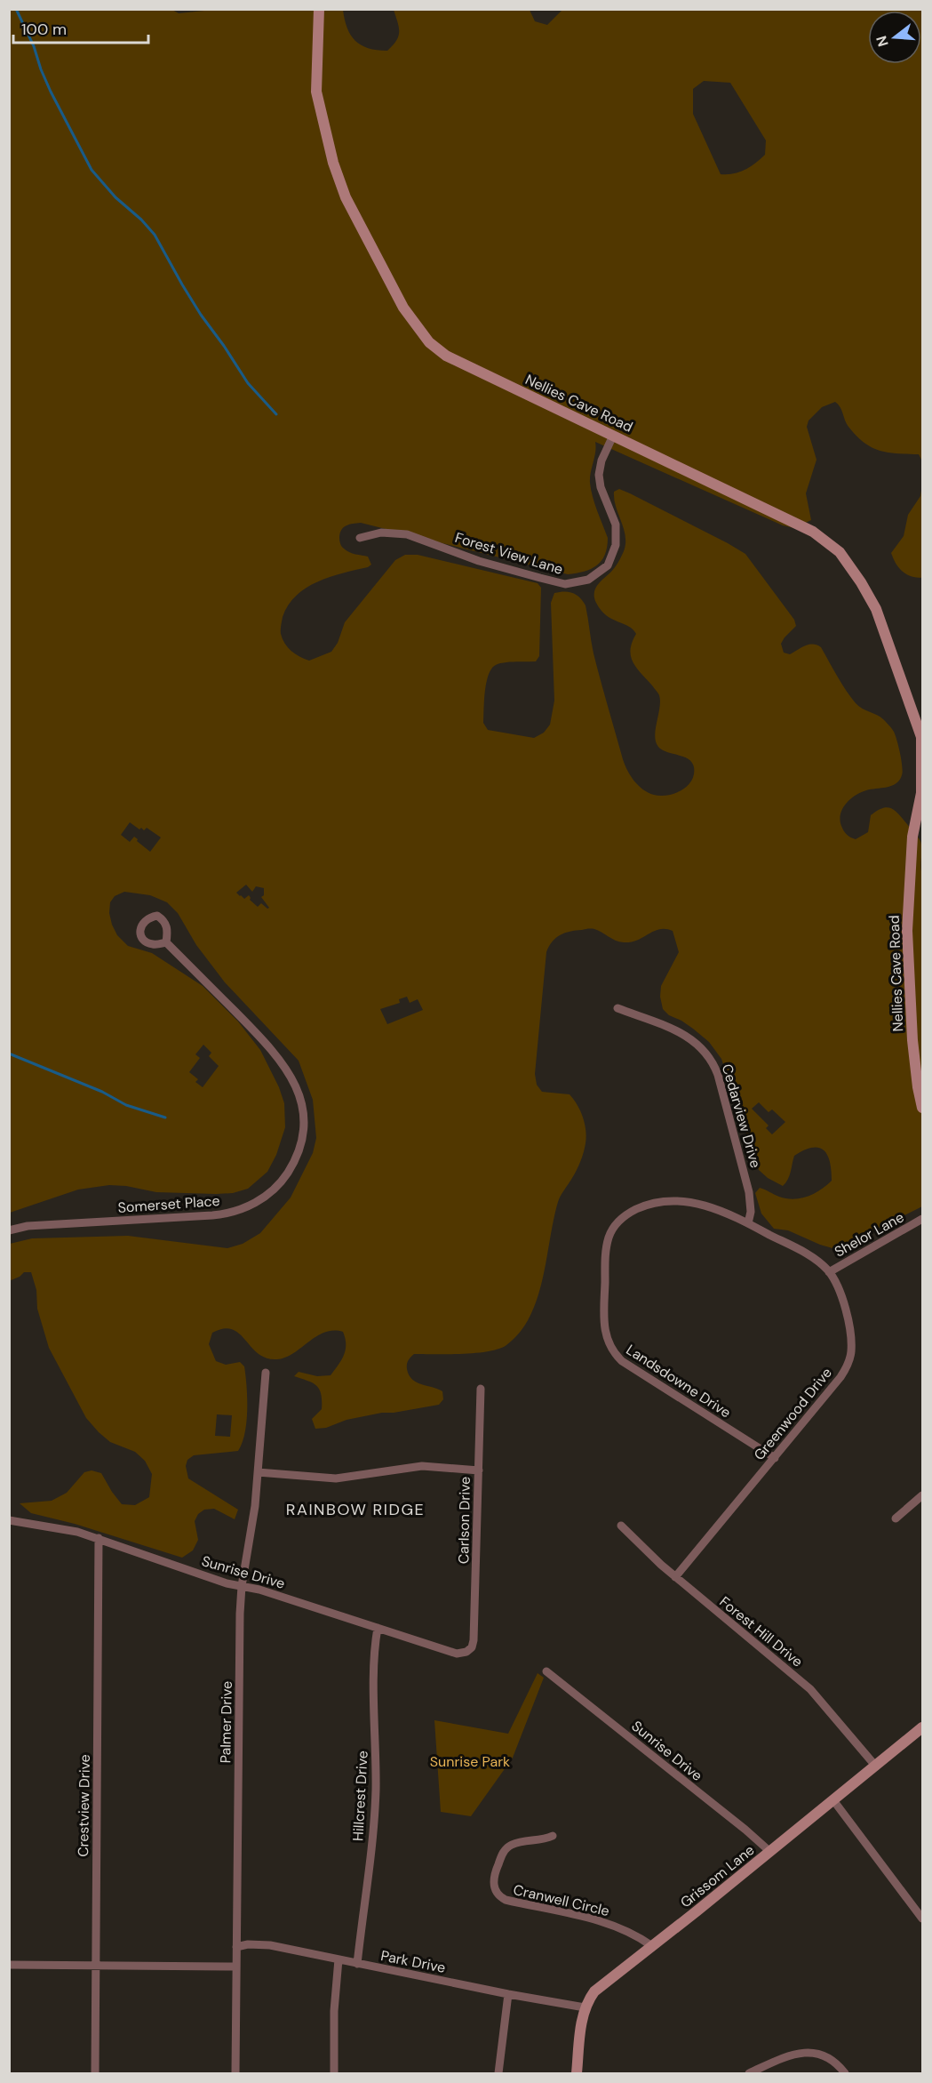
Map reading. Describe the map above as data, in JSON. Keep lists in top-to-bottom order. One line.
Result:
{"streets":{"street":["Nellies Cave Road","Forest View Lane","Cedarview Drive","Somerset Place","Shelor Lane","Landsdowne Drive","Greenwood Drive","Carlson Drive","Sunrise Drive","Forest Hill Drive","Palmer Drive","Hillcrest Drive","Crestview Drive","Grissom Lane","Cranwell Circle","Park Drive"]},"crossings":[["Nellies Cave Road","Forest View Lane"],["Cedarview Drive","Landsdowne Drive"],["Cedarview Drive","Greenwood Drive"],["Shelor Lane","Greenwood Drive"],["Landsdowne Drive","Greenwood Drive"],["Greenwood Drive","Forest Hill Drive"],["Carlson Drive","Sunrise Drive"],["Sunrise Drive","Palmer Drive"],["Sunrise Drive","Hillcrest Drive"],["Sunrise Drive","Crestview Drive"],["Sunrise Drive","Grissom Lane"],["Forest Hill Drive","Grissom Lane"],["Palmer Drive","Park Drive"],["Hillcrest Drive","Park Drive"],["Grissom Lane","Cranwell Circle"],["Grissom Lane","Park Drive"]],"districts":["RAINBOW RIDGE"],"parks":["Sunrise Park"],"scale_bar":"100 m","north":"left"}
